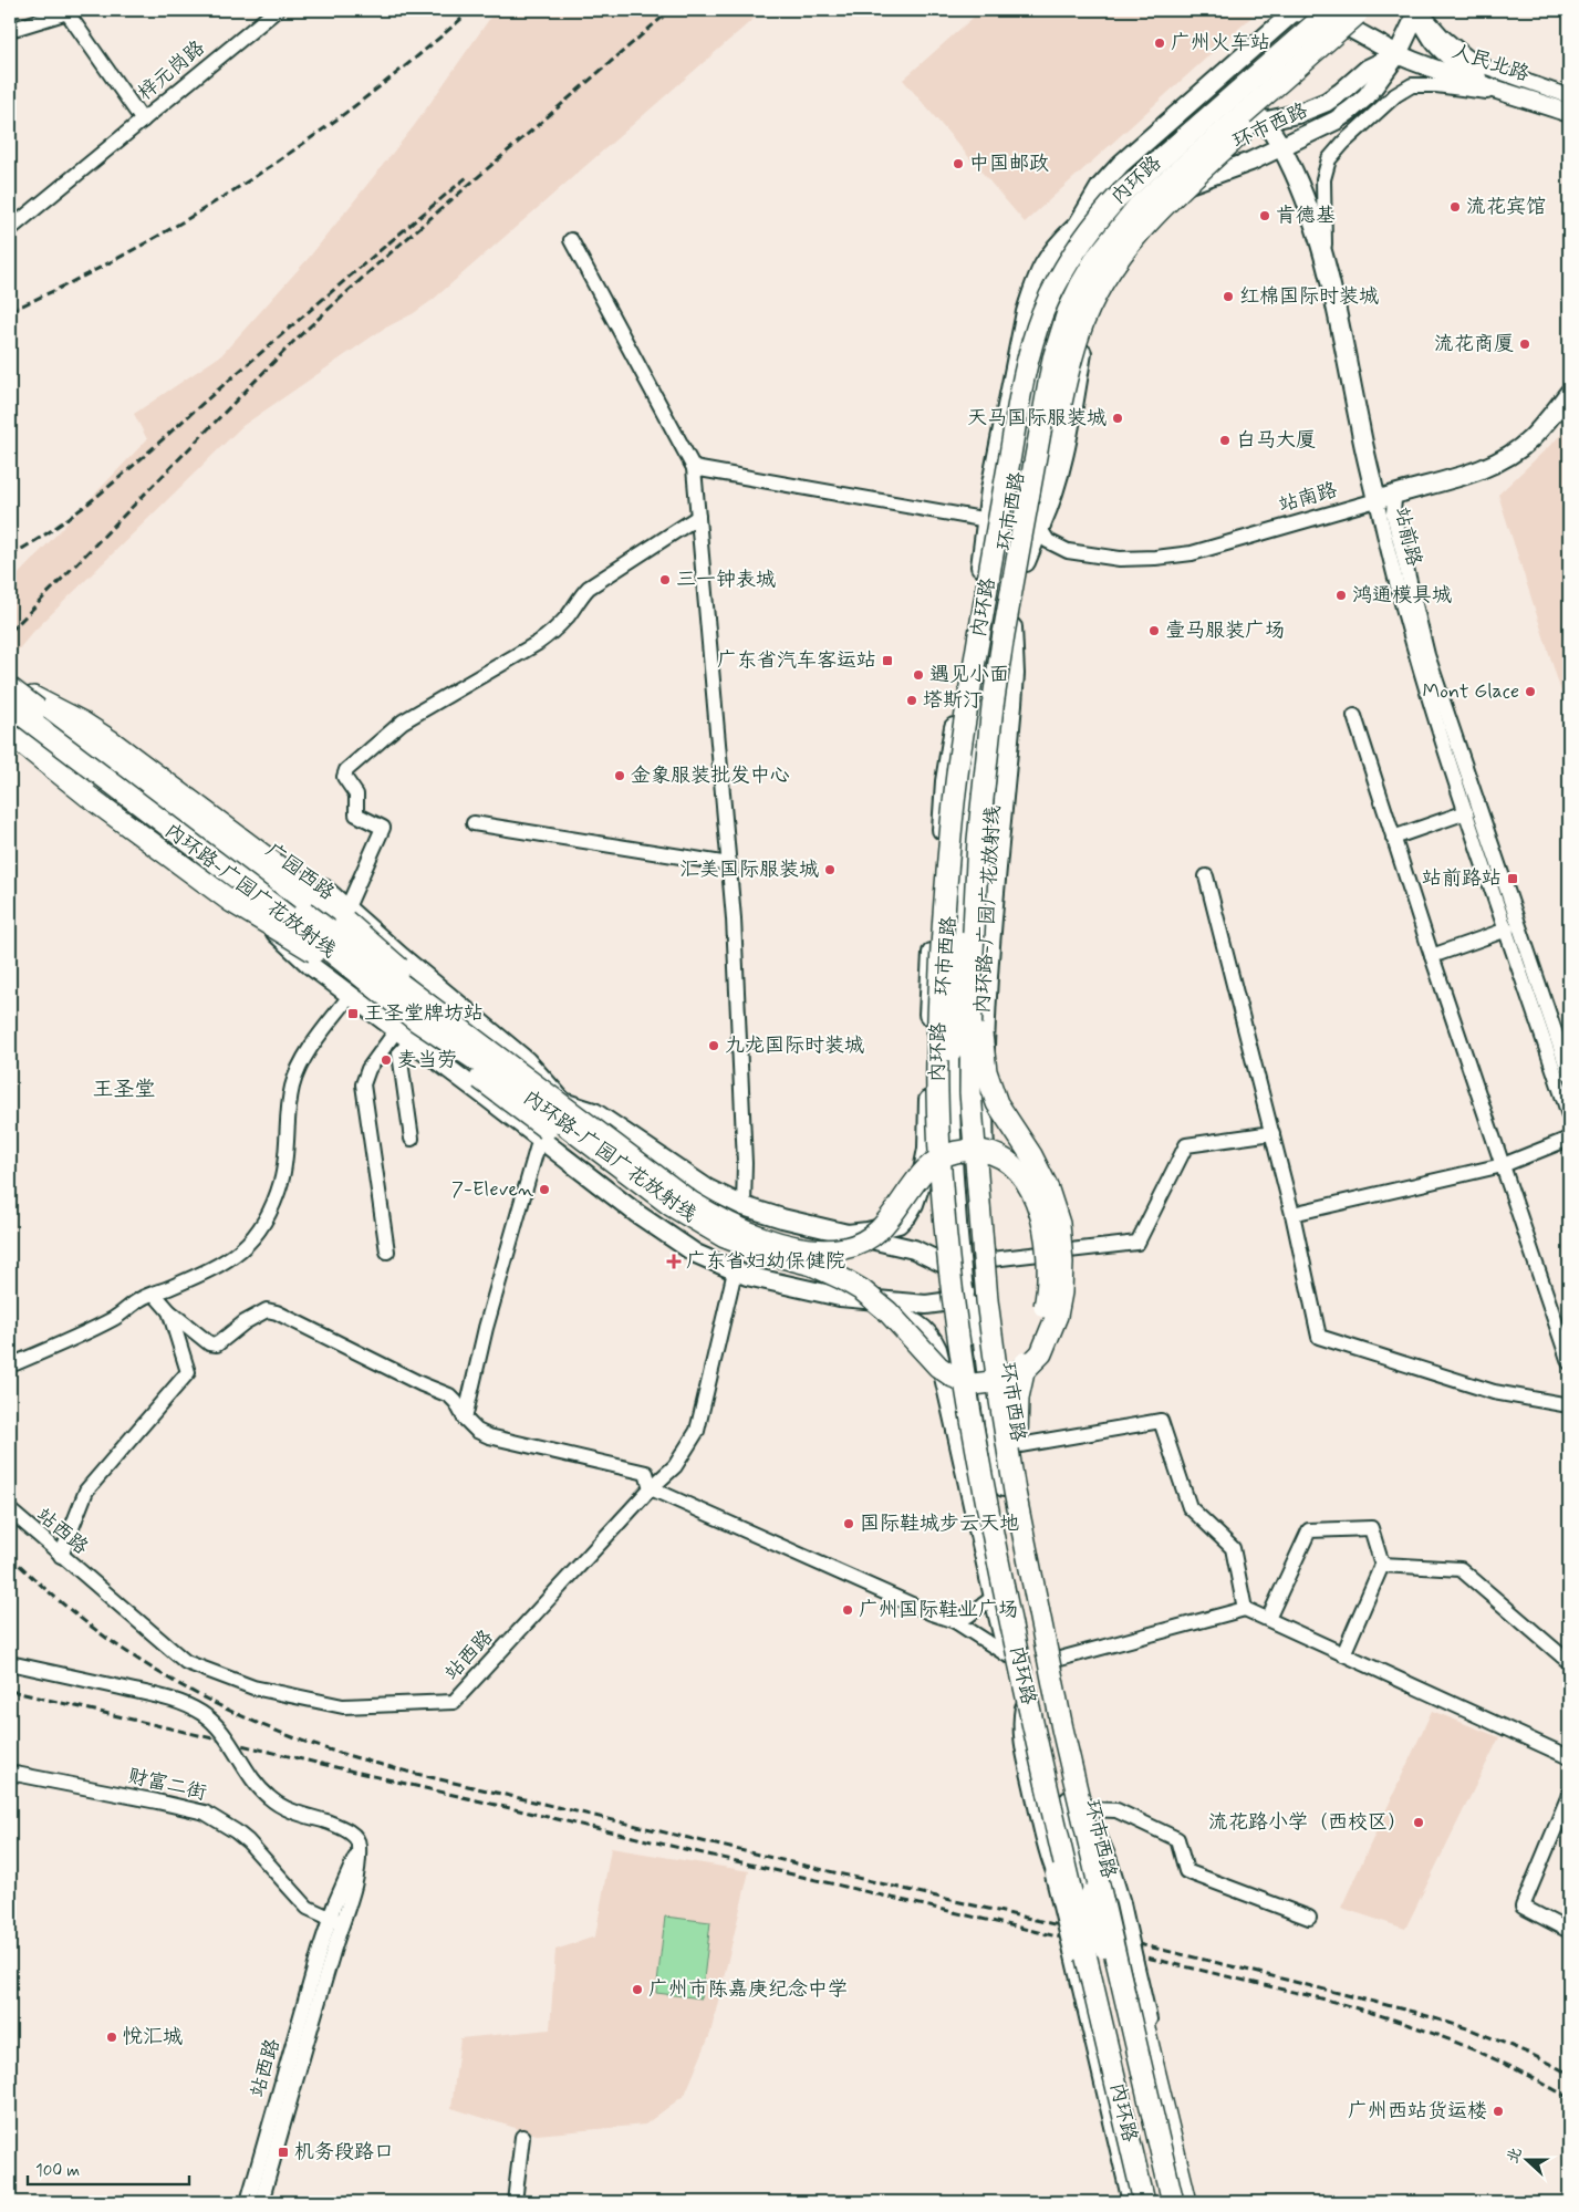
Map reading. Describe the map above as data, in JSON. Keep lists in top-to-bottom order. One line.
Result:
{"streets":{"highway":["内环路","内环路-广园广花放射线"],"main road":["人民北路","环市西路","站南路","站前路","广园西路"],"street":["梓元岗路","站西路","财富二街"]},"crossings":[["人民北路","环市西路"],["环市西路","内环路"],["环市西路","站前路"],["环市西路","内环路-广园广花放射线"],["内环路","内环路-广园广花放射线"],["站南路","站前路"],["站西路","财富二街"]],"districts":["王圣堂"],"places":{"other":["广州火车站","中国邮政","流花宾馆","肯德基","红棉国际时装城","流花商厦","天马国际服装城","白马大厦","三一钟表城","鸿通模具城","壹马服装广场","遇见小面","Mont Glace","塔斯汀","金象服装批发中心","汇美国际服装城","九龙国际时装城","麦当劳","7-Eleven","国际鞋城步云天地","广州国际鞋业广场","流花路小学（西校区）","广州市陈嘉庚纪念中学","悦汇城","广州西站货运楼"],"transit":["广东省汽车客运站","站前路站","王圣堂牌坊站","机务段路口"],"health":["广东省妇幼保健院"]},"scale_bar":"100 m","north":"left"}
